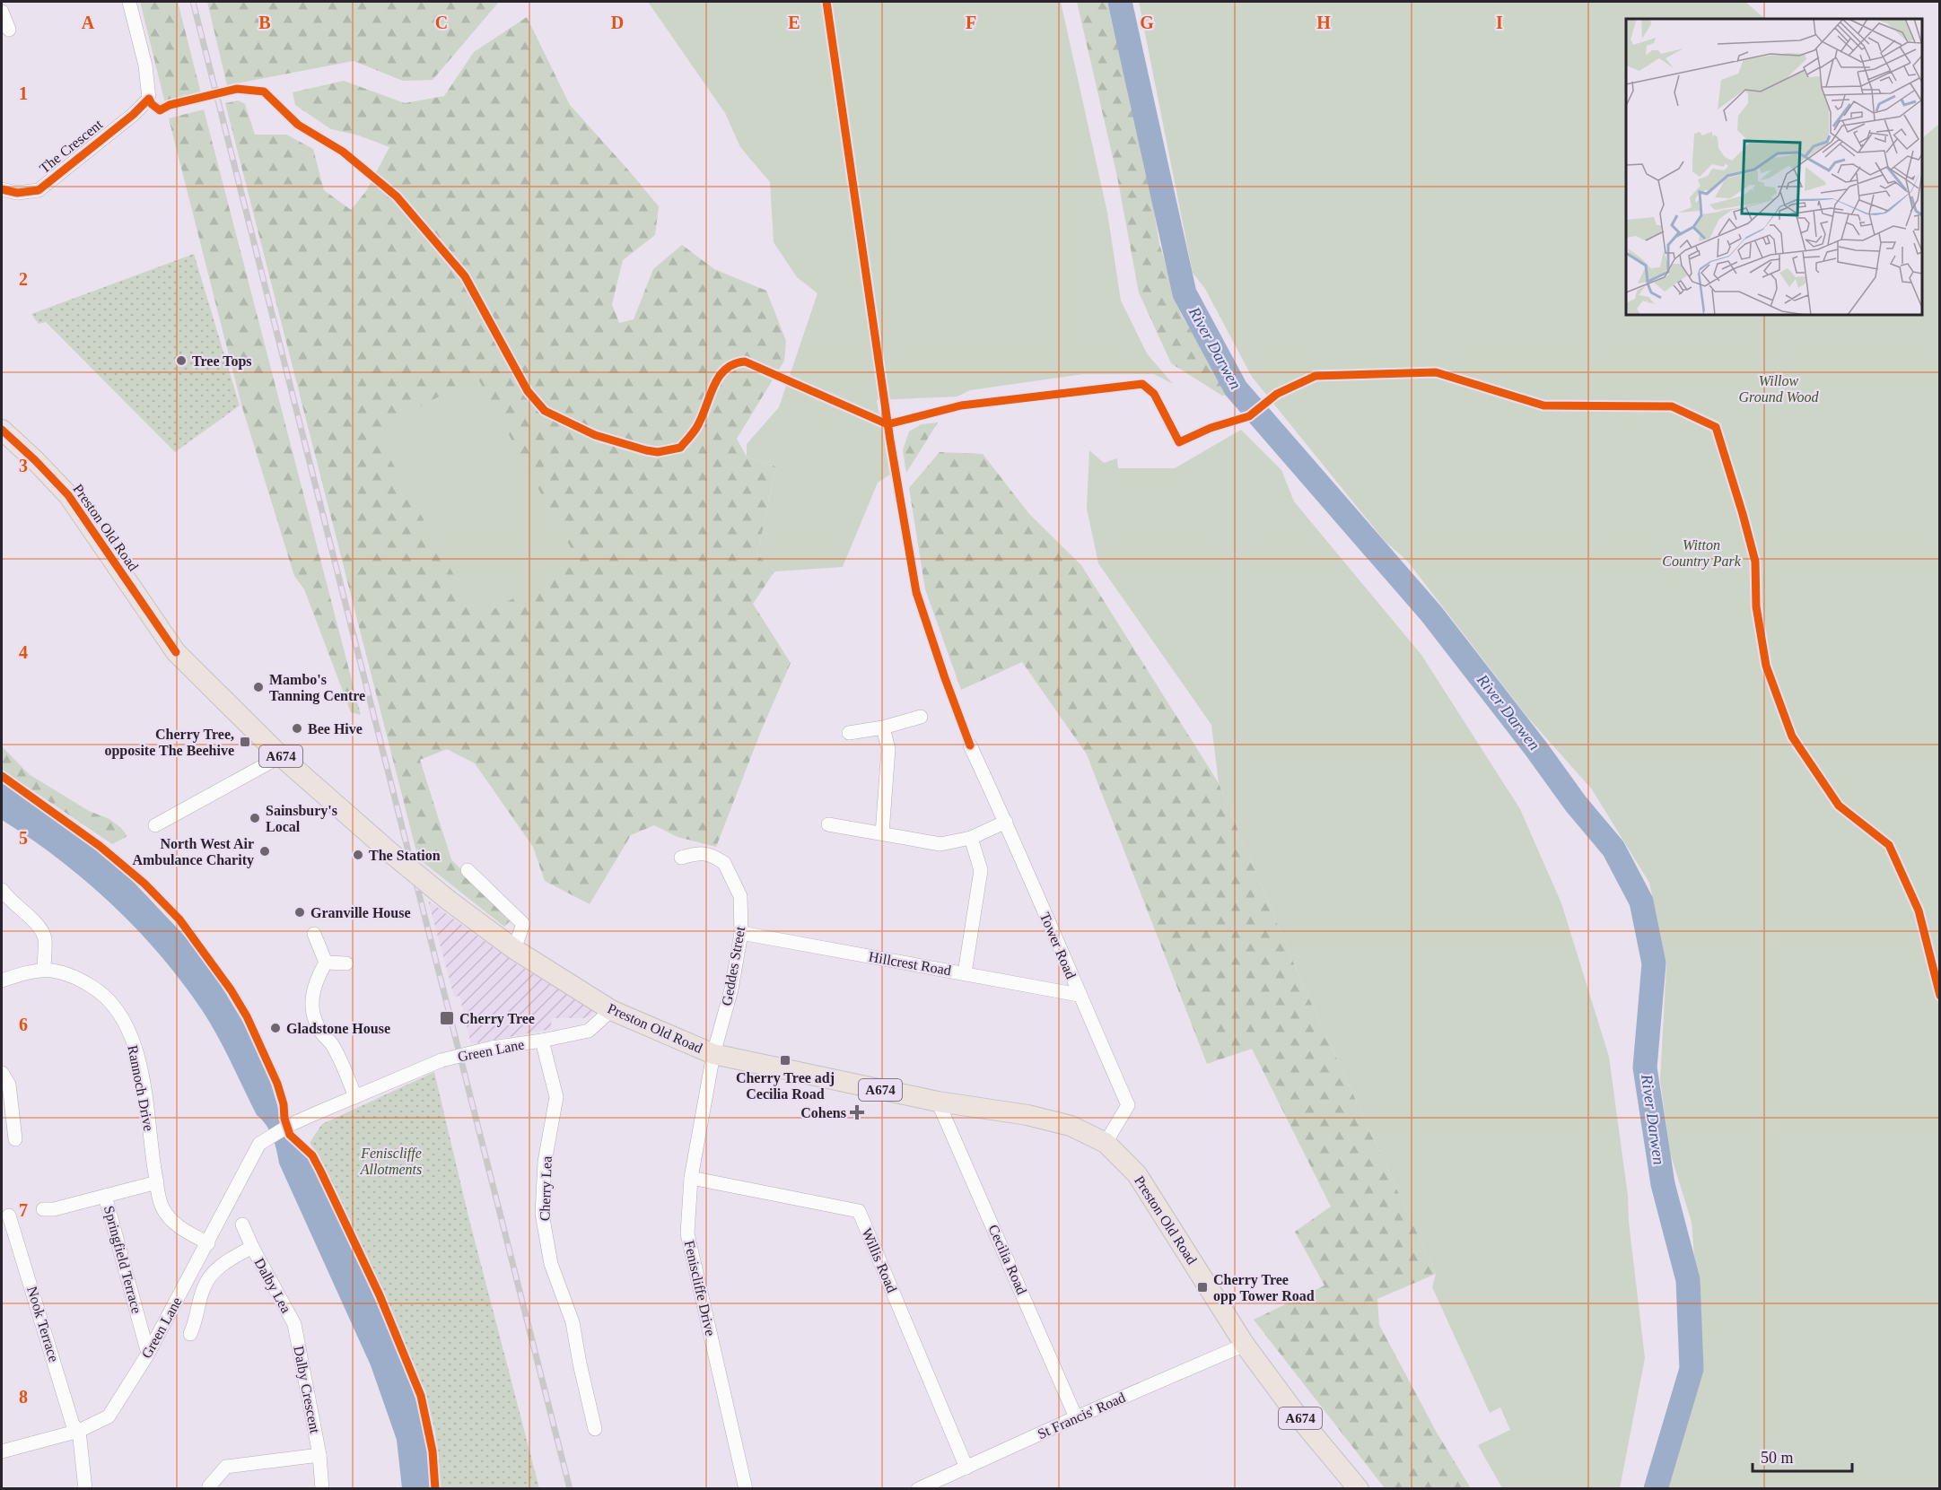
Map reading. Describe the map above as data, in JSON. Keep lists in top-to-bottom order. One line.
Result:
{"streets":{"main road":["Preston Old Road","A674"],"street":["The Crescent","Tower Road","Hillcrest Road","Geddes Street","Green Lane","Rannoch Drive","Cherry Lea","Springfield Terrace","Cecilia Road","Willis Road","Dalby Lea","Feniscliffe Drive","Nook Terrace","Dalby Crescent","St Francis' Road"]},"crossings":[["Preston Old Road","Tower Road"],["Preston Old Road","Geddes Street"],["Preston Old Road","Green Lane"],["Preston Old Road","Cecilia Road"],["Preston Old Road","Feniscliffe Drive"],["Preston Old Road","St Francis' Road"],["Tower Road","Hillcrest Road"],["Hillcrest Road","Geddes Street"],["Geddes Street","Feniscliffe Drive"],["Green Lane","Rannoch Drive"],["Green Lane","Cherry Lea"],["Green Lane","Springfield Terrace"],["Green Lane","Nook Terrace"],["Cecilia Road","St Francis' Road"],["Willis Road","Feniscliffe Drive"],["Willis Road","St Francis' Road"],["Dalby Lea","Dalby Crescent"]],"water":["River Darwen"],"parks":["Willow Ground Wood","Witton Country Park","Feniscliffe Allotments"],"places":{"other":["Tree Tops","Mambo's Tanning Centre","Bee Hive","Sainsbury's Local","North West Air Ambulance Charity","The Station","Granville House","Gladstone House"],"transit":["Cherry Tree, opposite The Beehive","Cherry Tree","Cherry Tree adj Cecilia Road","Cherry Tree opp Tower Road"],"health":["Cohens"]},"scale_bar":"50 m","grid":{"columns":["A","B","C","D","E","F","G","H","I"],"rows":["1","2","3","4","5","6","7","8"]}}
